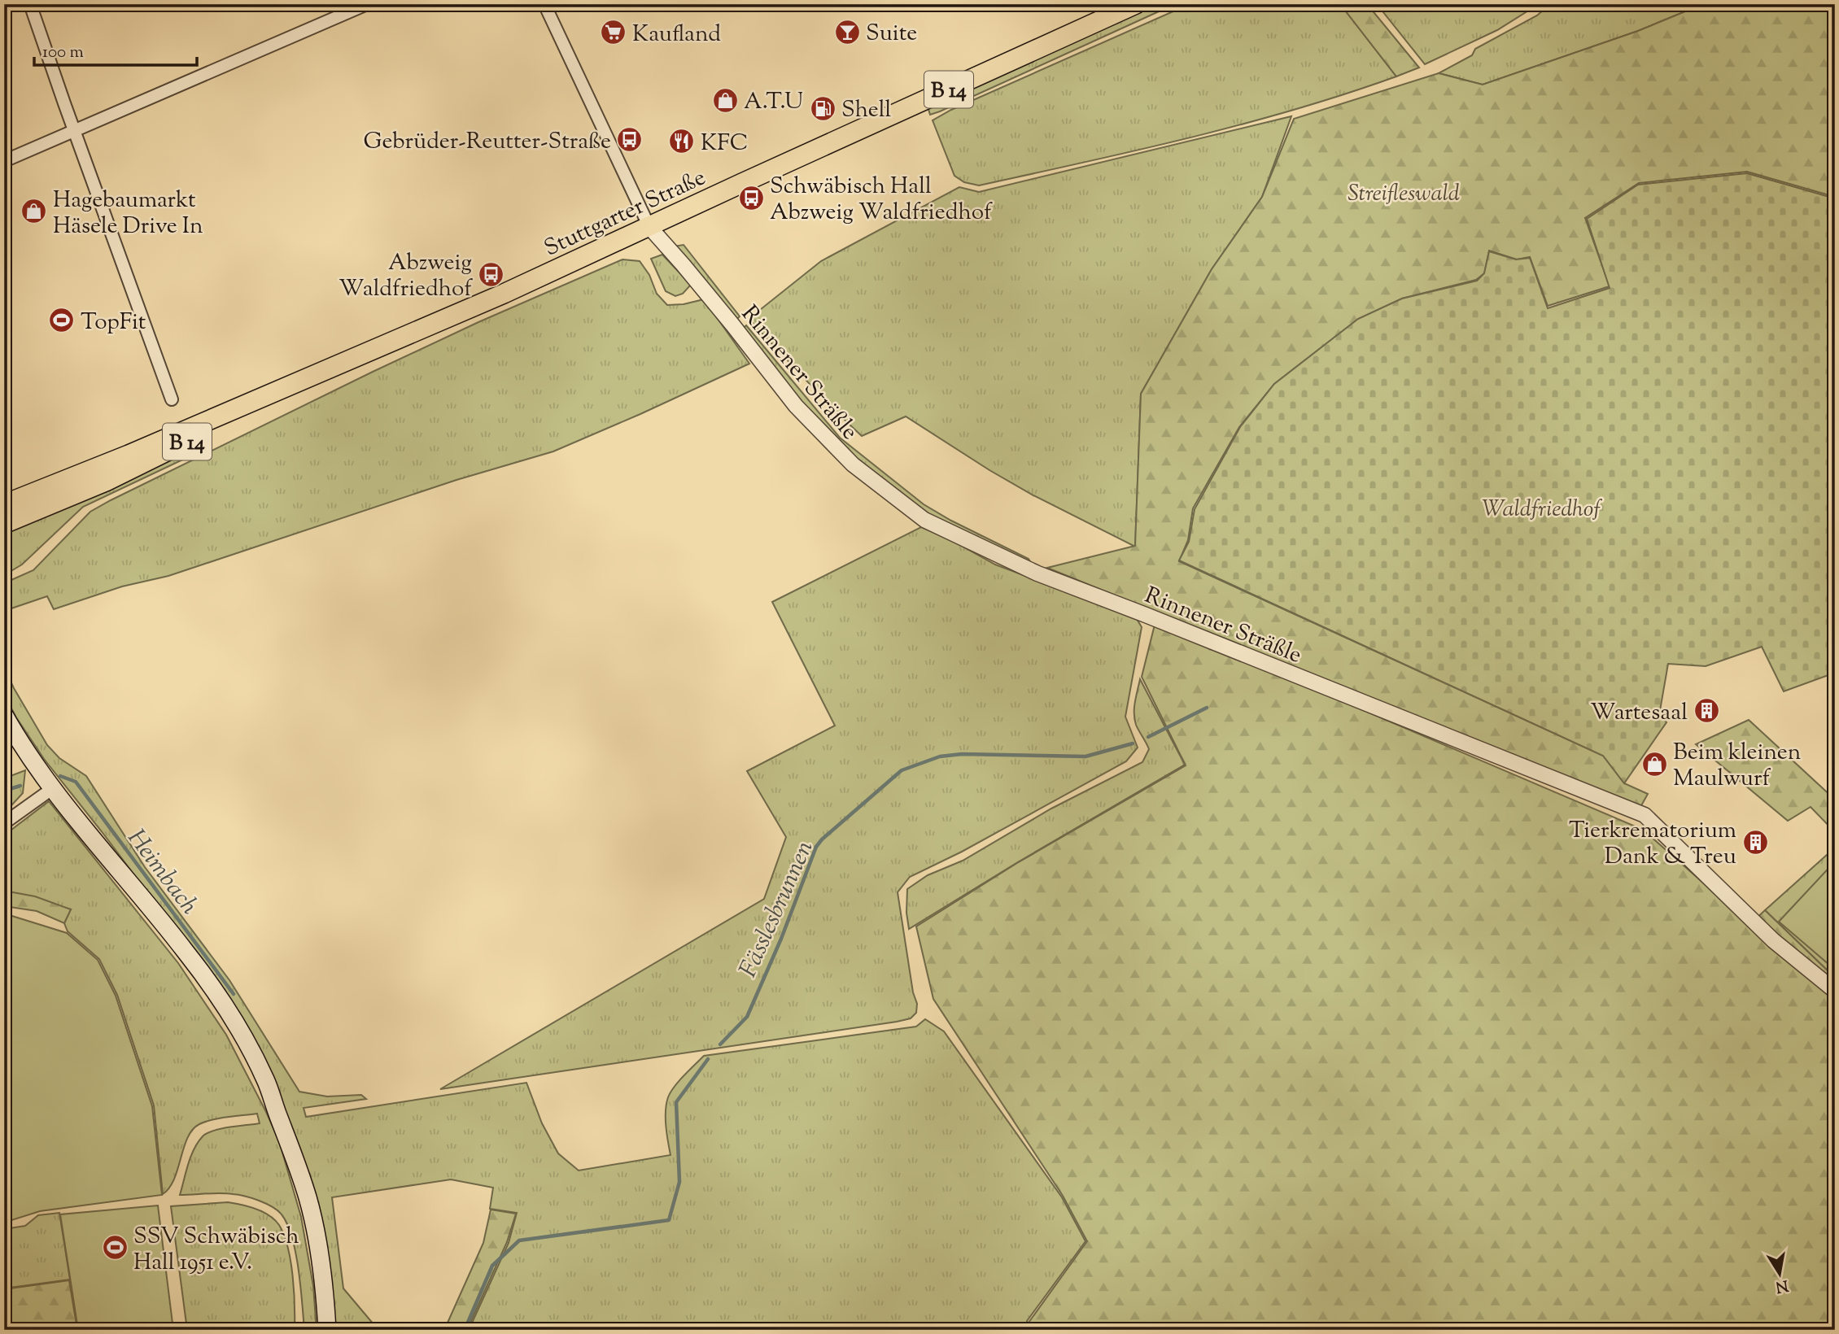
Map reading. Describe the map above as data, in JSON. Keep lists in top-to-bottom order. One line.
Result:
{"streets":{"main road":["B 14","Stuttgarter Straße"],"street":["Rinnener Sträßle"]},"crossings":[["Stuttgarter Straße","Rinnener Sträßle"]],"water":["Heimbach","Fässlesbrunnen"],"parks":["Streifleswald","Waldfriedhof"],"places":{"bar":["Suite"],"supermarket":["Kaufland"],"shop":["A.T.U","Hagebaumarkt Häsele Drive In","Beim kleinen Maulwurf"],"fuel station":["Shell"],"bus stop":["Gebrüder-Reutter-Straße","Schwäbisch Hall Abzweig Waldfriedhof","Abzweig Waldfriedhof"],"restaurant":["KFC"],"sports":["TopFit","SSV Schwäbisch Hall 1951 e.V."],"building":["Wartesaal","Tierkrematorium Dank & Treu"]},"scale_bar":"100 m","north":"bottom"}
